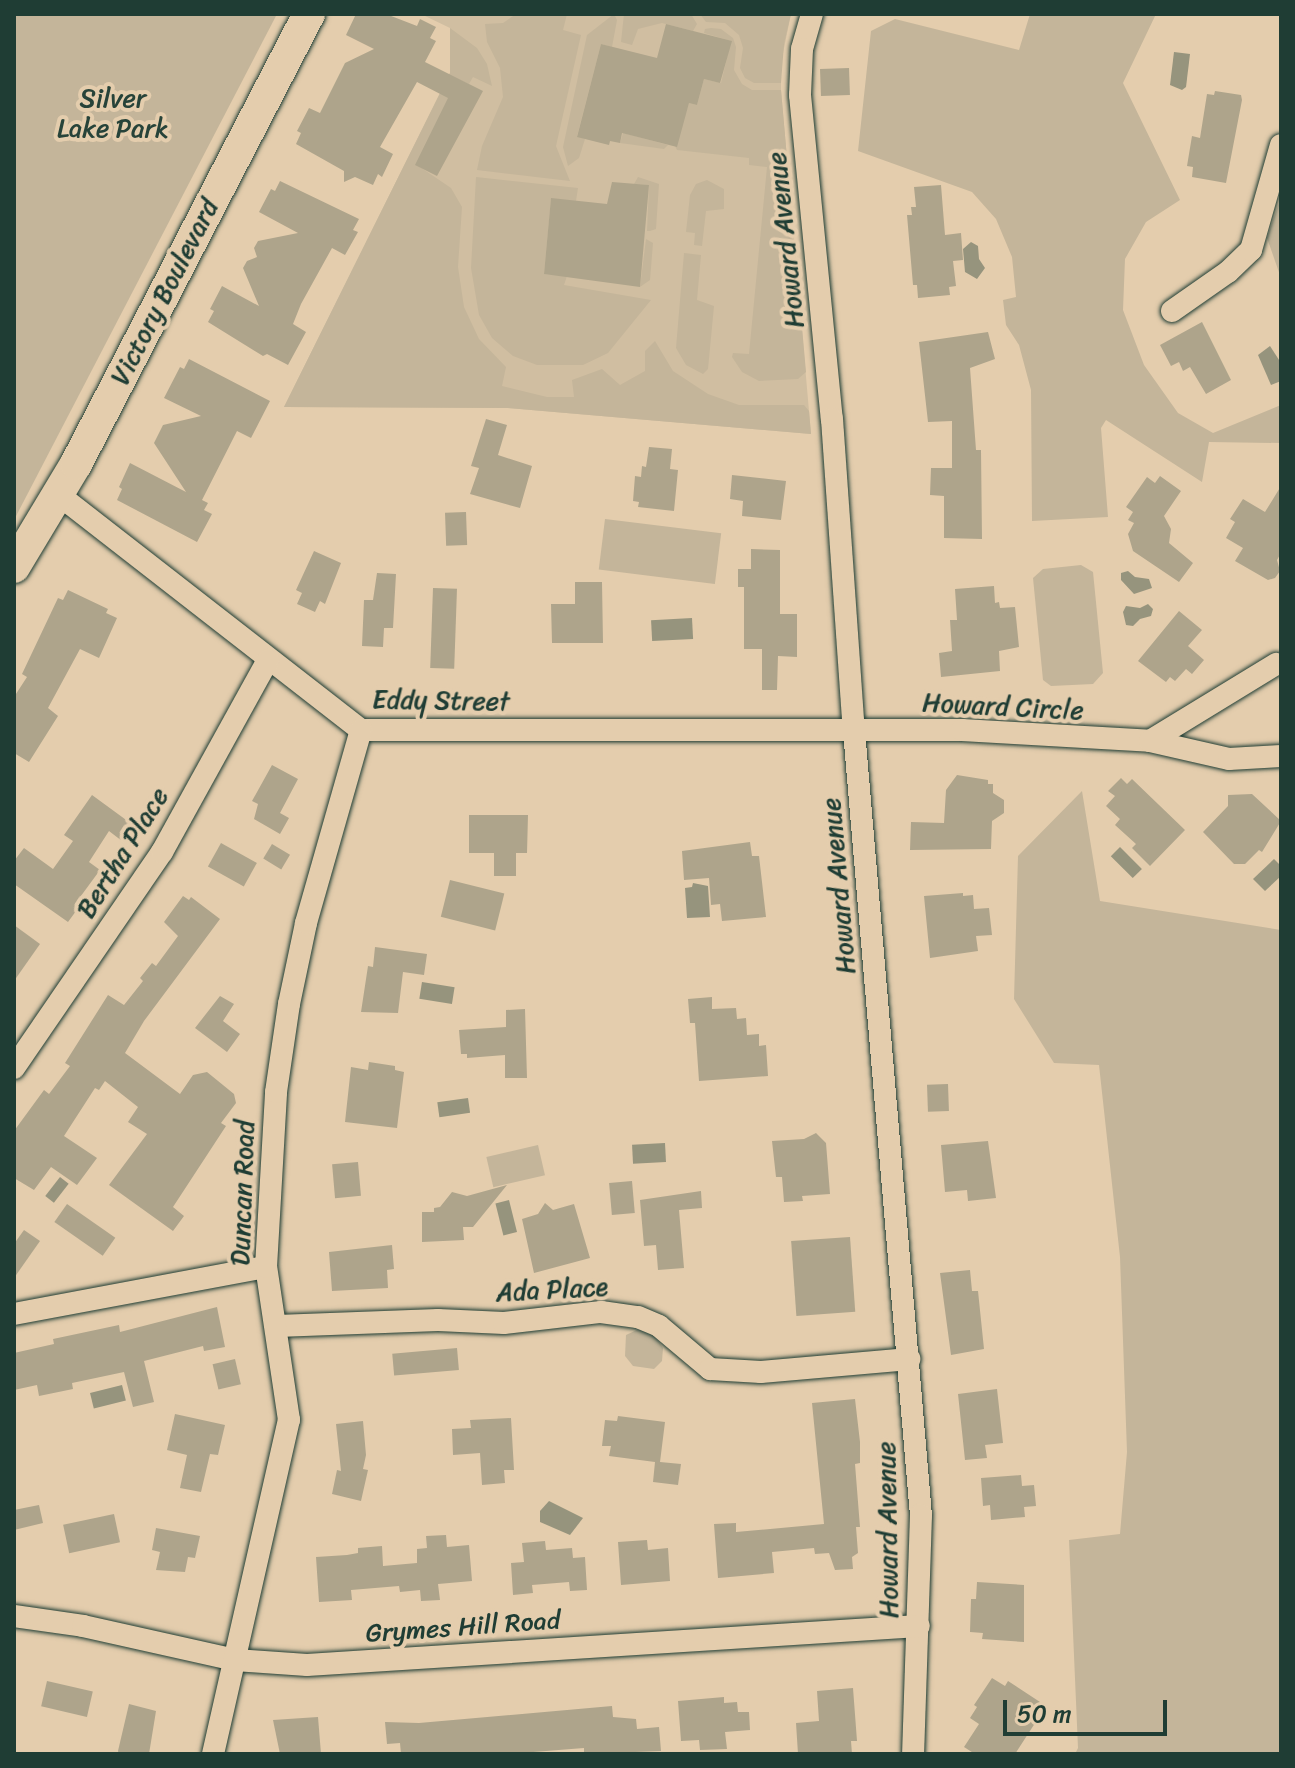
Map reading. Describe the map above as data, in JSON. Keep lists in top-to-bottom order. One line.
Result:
{"streets":{"main road":["Victory Boulevard"],"street":["Howard Avenue","Eddy Street","Howard Circle","Bertha Place","Duncan Road","Ada Place","Grymes Hill Road"]},"crossings":[["Howard Avenue","Eddy Street"],["Howard Avenue","Howard Circle"],["Howard Avenue","Ada Place"],["Howard Avenue","Grymes Hill Road"],["Victory Boulevard","Eddy Street"],["Eddy Street","Howard Circle"],["Eddy Street","Bertha Place"],["Eddy Street","Duncan Road"],["Duncan Road","Ada Place"],["Duncan Road","Grymes Hill Road"]],"parks":["Silver Lake Park"],"scale_bar":"50 m"}
